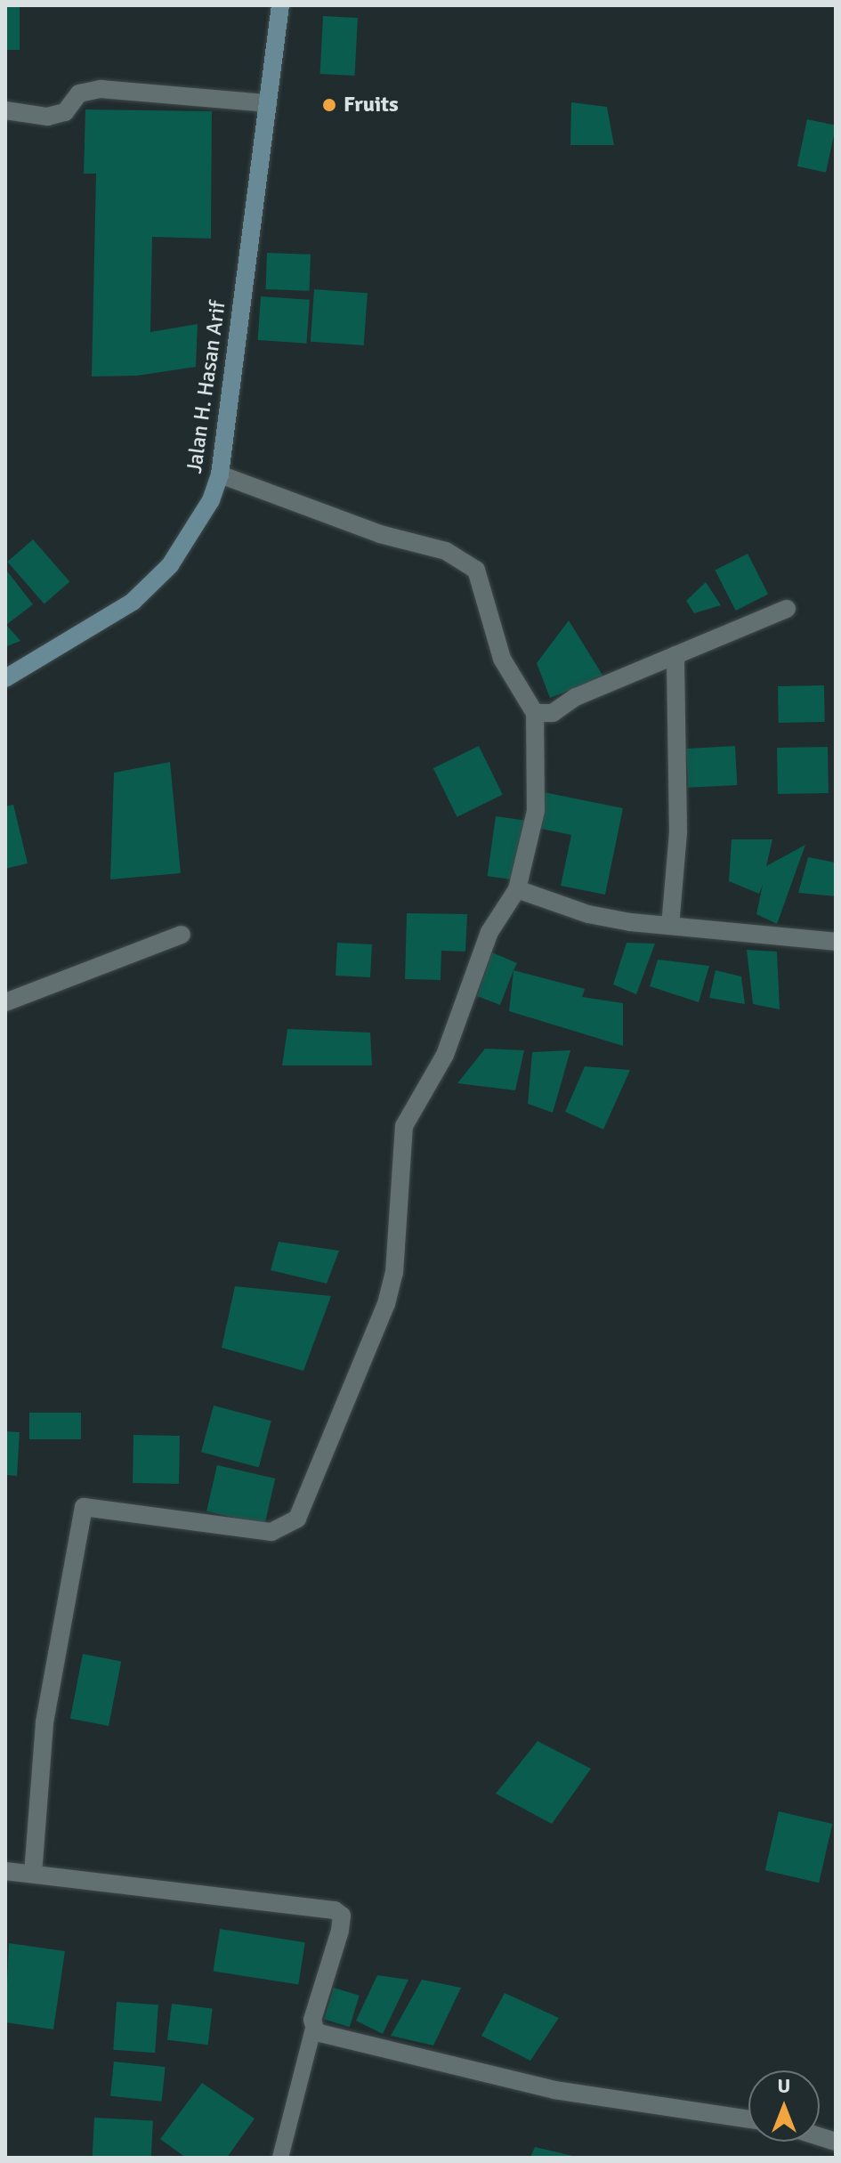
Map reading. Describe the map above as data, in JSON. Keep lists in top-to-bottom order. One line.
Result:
{"streets":{"main road":["Jalan H. Hasan Arif"]},"places":["Fruits"],"north":"top"}
